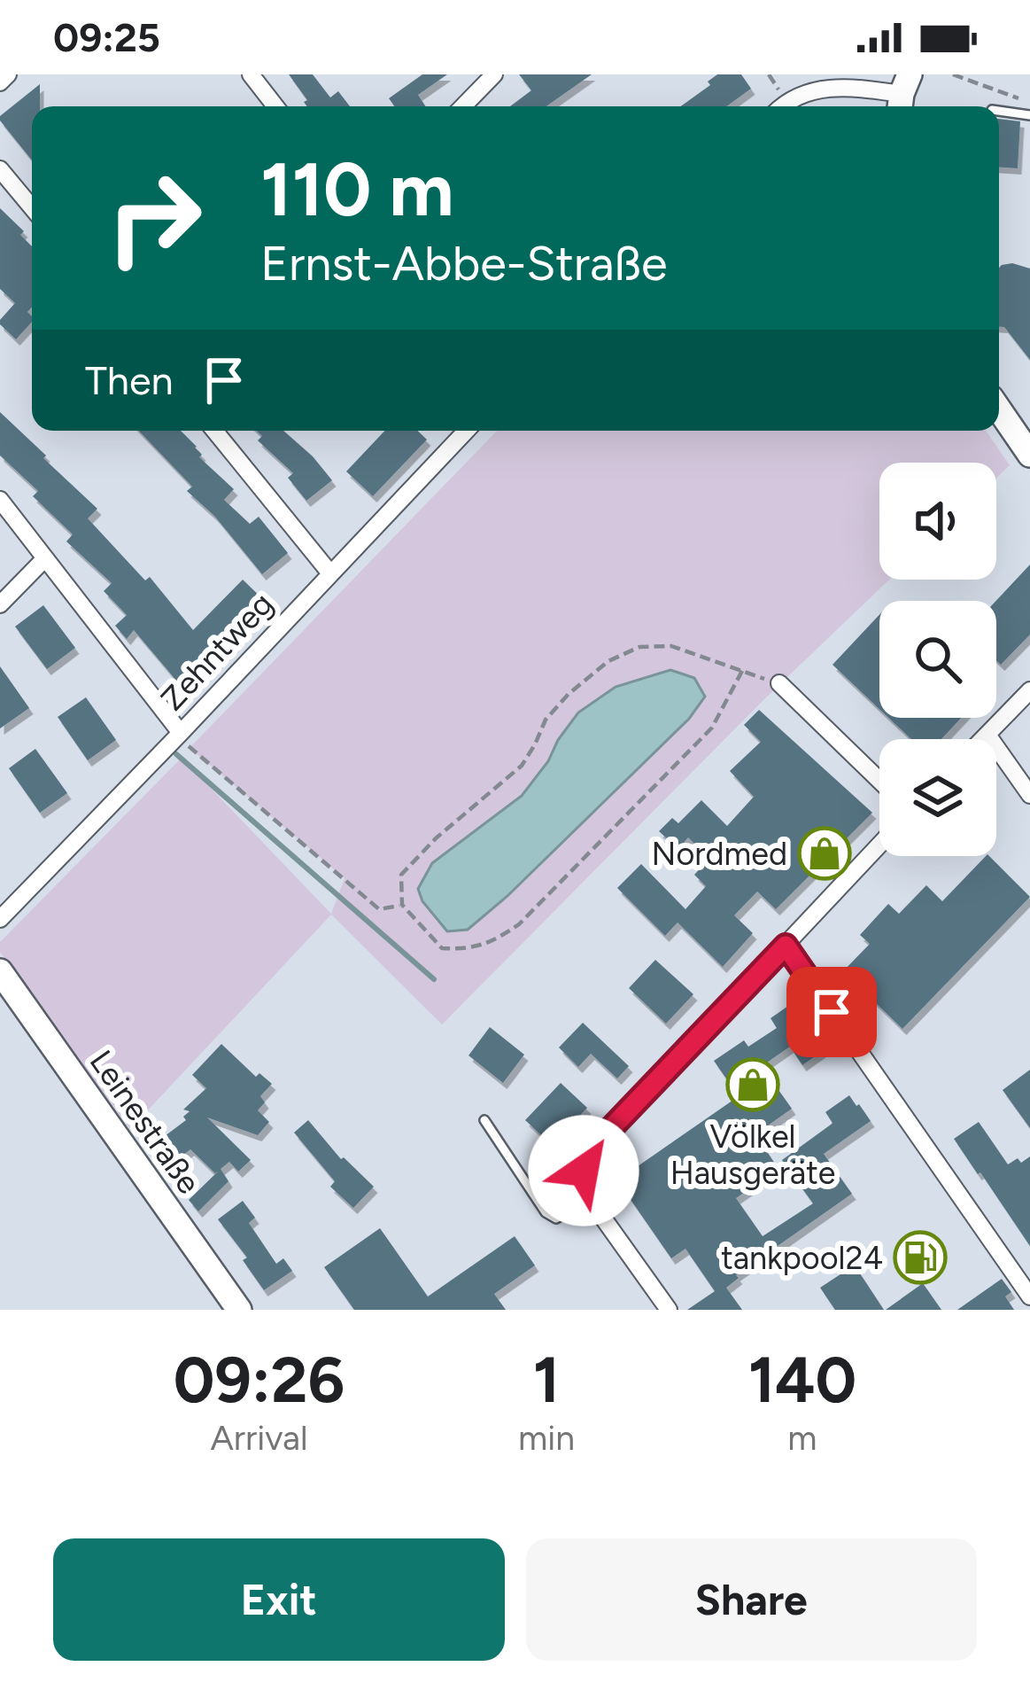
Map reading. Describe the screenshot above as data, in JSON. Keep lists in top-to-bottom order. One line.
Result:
{"streets":{"street":["Zehntweg","Leinestraße"]},"places":{"shop":["Nordmed","Völkel Hausgeräte"],"fuel station":["tankpool24"]},"page":{"status":"09:25","turn":["110 m","Ernst-Abbe-Straße"],"then":"Then","eta":["09:26","Arrival","1","min","140","m"],"buttons":["Exit","Share"]}}
